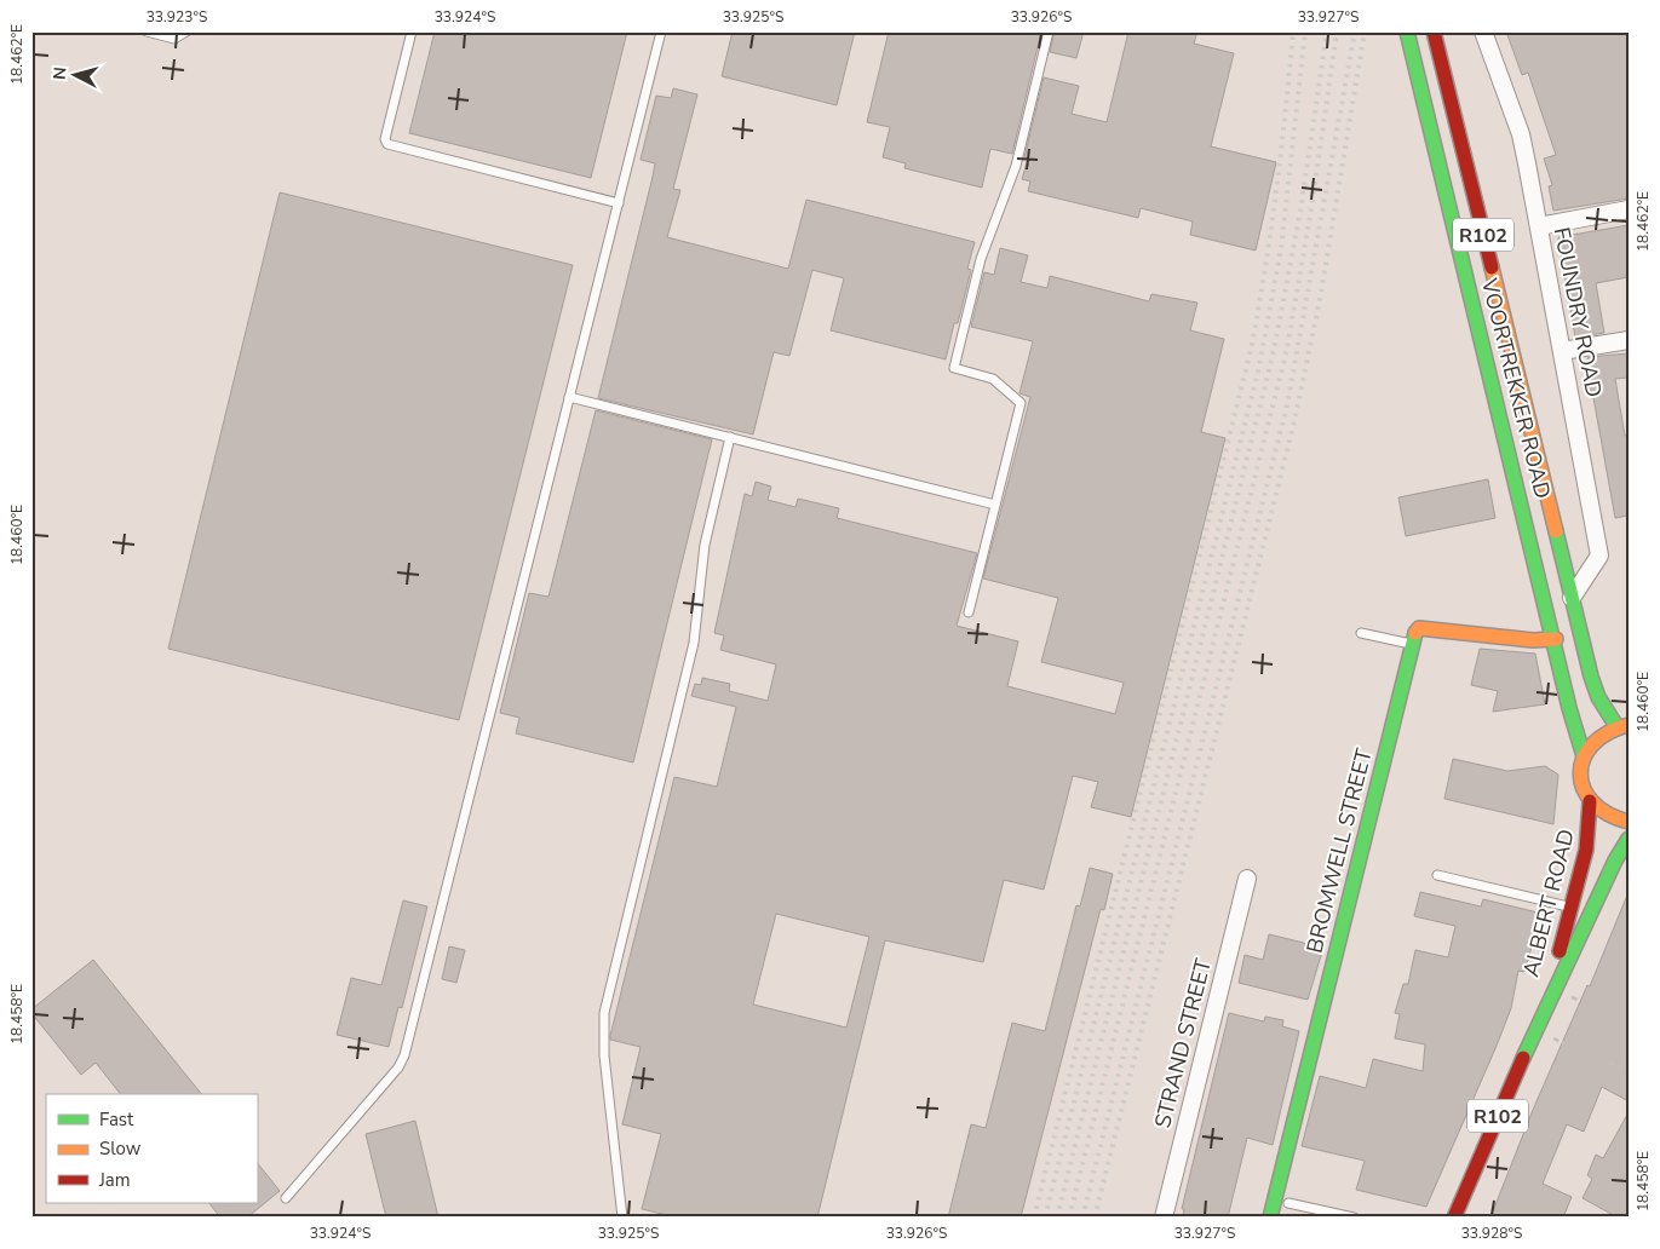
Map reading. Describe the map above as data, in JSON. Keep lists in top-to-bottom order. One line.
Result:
{"streets":{"main road":["R102","VOORTREKKER ROAD","BROMWELL STREET","ALBERT ROAD"],"street":["FOUNDRY ROAD","STRAND STREET"]},"crossings":[["R102","VOORTREKKER ROAD"],["R102","ALBERT ROAD"],["FOUNDRY ROAD","VOORTREKKER ROAD"]],"legend":["Fast","Slow","Jam"],"north":"left","coordinates":["33.923°S","33.924°S","33.925°S","33.926°S","33.927°S","18.462°E","18.460°E","18.458°E","33.928°S"]}
